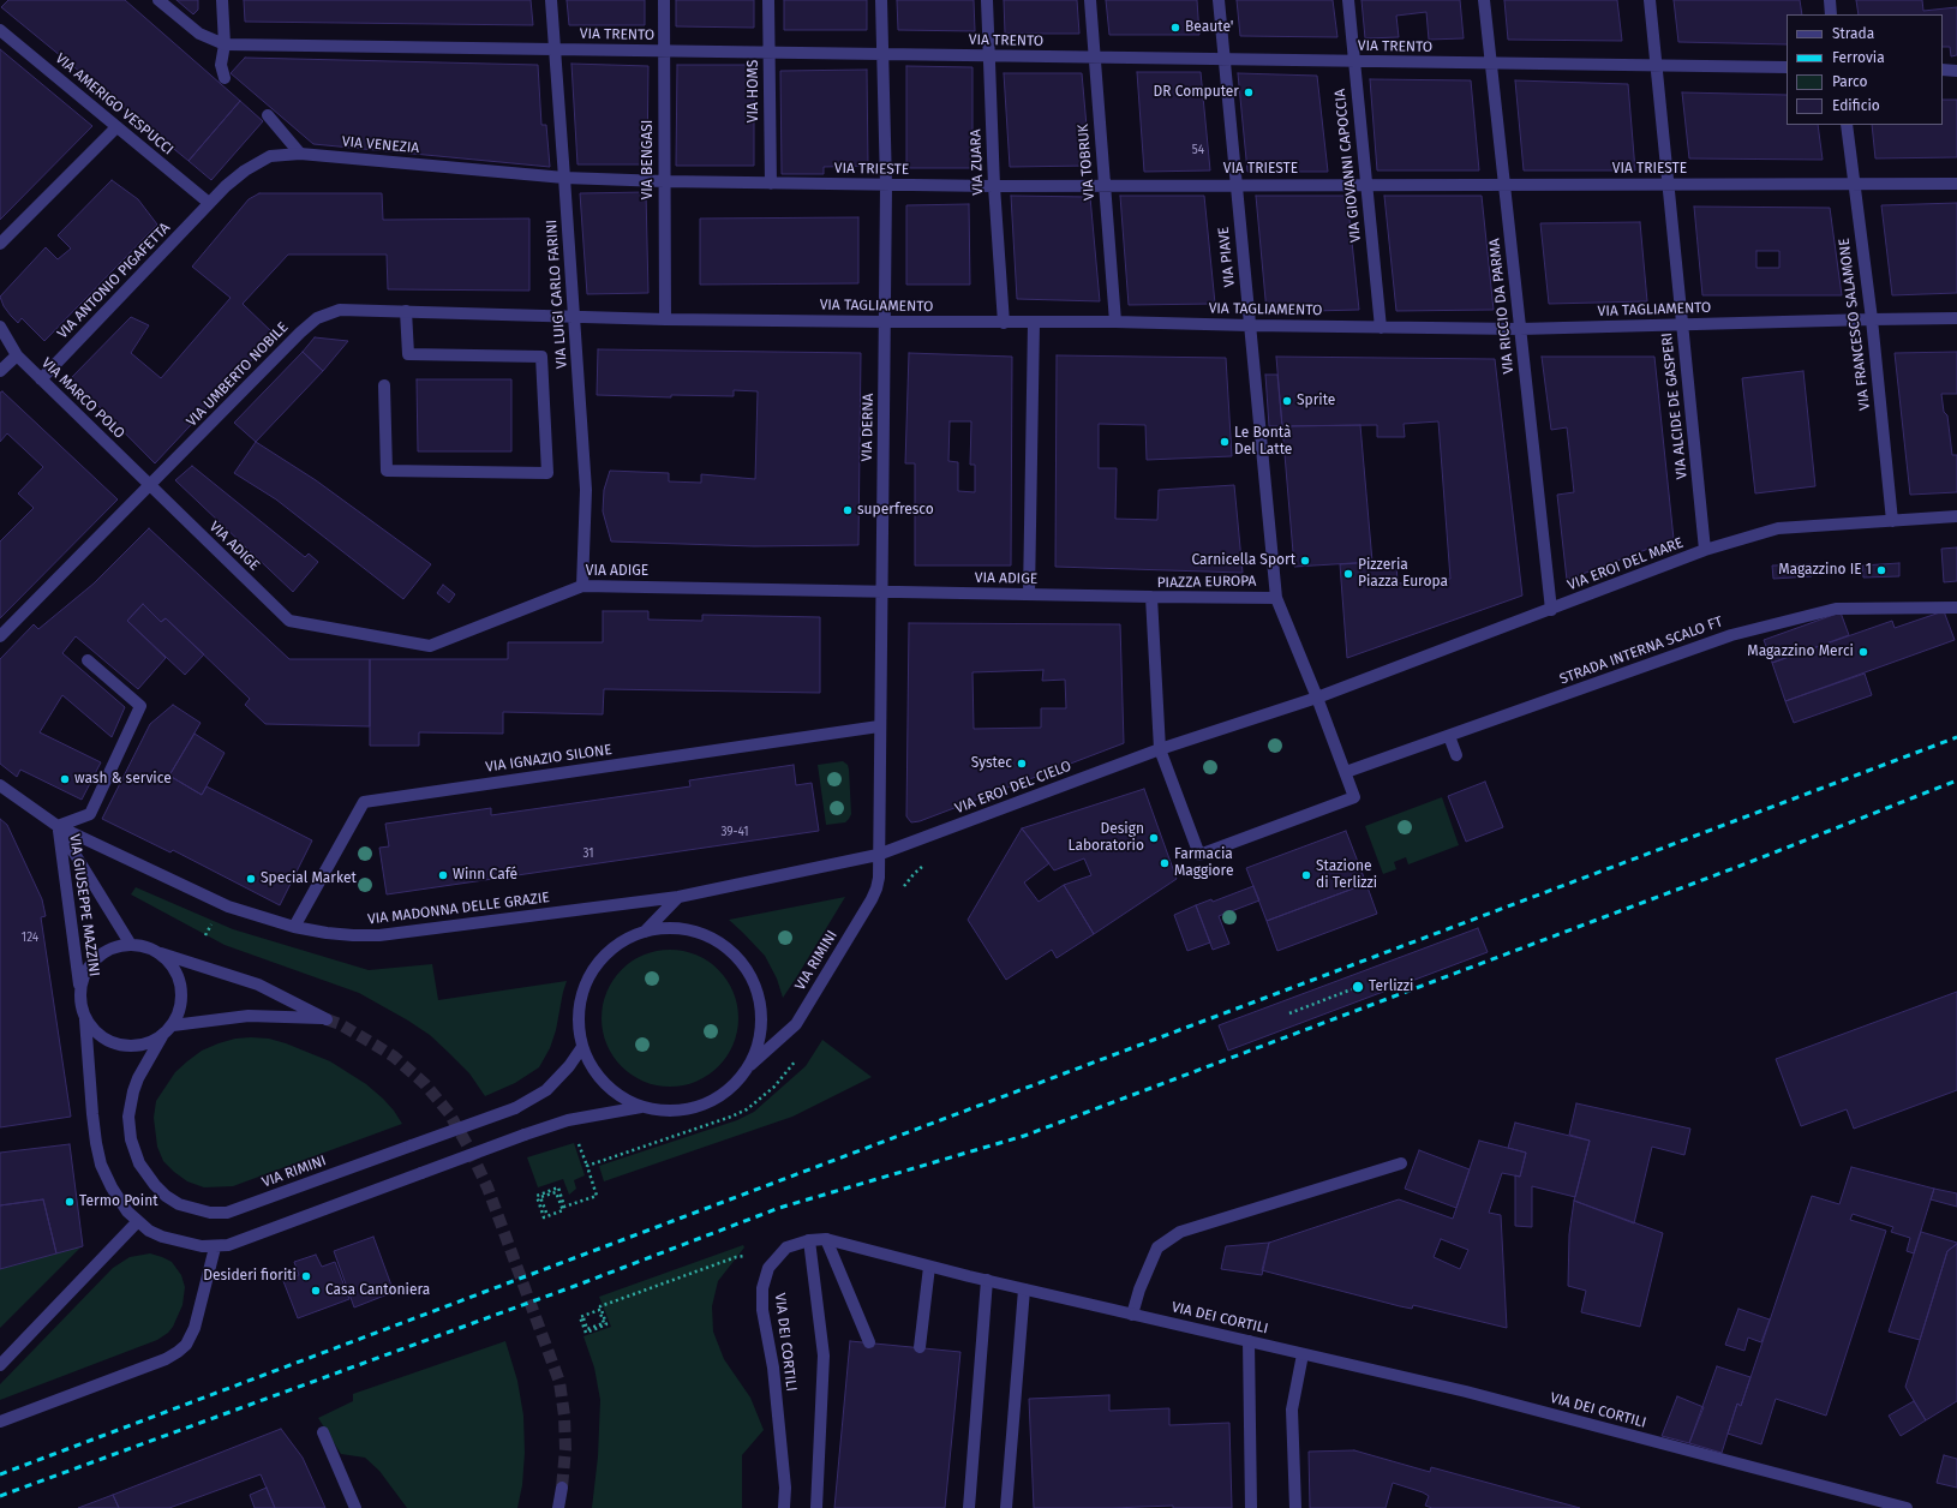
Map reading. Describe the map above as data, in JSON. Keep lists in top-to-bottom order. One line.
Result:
{"streets":{"street":["VIA TRENTO","VIA HOMS","VIA AMERIGO VESPUCCI","VIA VENEZIA","VIA BENGASI","VIA ZUARA","VIA TOBRUK","VIA GIOVANNI CAPOCCIA","VIA TRIESTE","VIA PIAVE","VIA ANTONIO PIGAFETTA","VIA LUIGI CARLO FARINI","VIA TAGLIAMENTO","VIA RICCIO DA PARMA","VIA FRANCESCO SALAMONE","VIA UMBERTO NOBILE","VIA MARCO POLO","VIA ALCIDE DE GASPERI","VIA DERNA","VIA ADIGE","VIA EROI DEL MARE","PIAZZA EUROPA","STRADA INTERNA SCALO FT","VIA IGNAZIO SILONE","VIA EROI DEL CIELO","VIA GIUSEPPE MAZZINI","VIA MADONNA DELLE GRAZIE","VIA RIMINI","VIA DEI CORTILI"]},"crossings":[["VIA TRENTO","VIA HOMS"],["VIA TRENTO","VIA BENGASI"],["VIA TRENTO","VIA ZUARA"],["VIA TRENTO","VIA TOBRUK"],["VIA TRENTO","VIA GIOVANNI CAPOCCIA"],["VIA TRENTO","VIA PIAVE"],["VIA TRENTO","VIA LUIGI CARLO FARINI"],["VIA TRENTO","VIA RICCIO DA PARMA"],["VIA TRENTO","VIA ALCIDE DE GASPERI"],["VIA TRENTO","VIA DERNA"],["VIA HOMS","VIA TRIESTE"],["VIA AMERIGO VESPUCCI","VIA VENEZIA"],["VIA AMERIGO VESPUCCI","VIA ANTONIO PIGAFETTA"],["VIA VENEZIA","VIA TRIESTE"],["VIA VENEZIA","VIA ANTONIO PIGAFETTA"],["VIA VENEZIA","VIA LUIGI CARLO FARINI"],["VIA BENGASI","VIA TRIESTE"],["VIA BENGASI","VIA TAGLIAMENTO"],["VIA ZUARA","VIA TRIESTE"],["VIA ZUARA","VIA TAGLIAMENTO"],["VIA TOBRUK","VIA TRIESTE"],["VIA TOBRUK","VIA TAGLIAMENTO"],["VIA GIOVANNI CAPOCCIA","VIA TRIESTE"],["VIA GIOVANNI CAPOCCIA","VIA TAGLIAMENTO"],["VIA TRIESTE","VIA PIAVE"],["VIA TRIESTE","VIA LUIGI CARLO FARINI"],["VIA TRIESTE","VIA RICCIO DA PARMA"],["VIA TRIESTE","VIA FRANCESCO SALAMONE"],["VIA TRIESTE","VIA ALCIDE DE GASPERI"],["VIA TRIESTE","VIA DERNA"],["VIA PIAVE","VIA TAGLIAMENTO"],["VIA PIAVE","PIAZZA EUROPA"],["VIA ANTONIO PIGAFETTA","VIA MARCO POLO"],["VIA LUIGI CARLO FARINI","VIA TAGLIAMENTO"],["VIA LUIGI CARLO FARINI","VIA UMBERTO NOBILE"],["VIA LUIGI CARLO FARINI","VIA ADIGE"],["VIA TAGLIAMENTO","VIA RICCIO DA PARMA"],["VIA TAGLIAMENTO","VIA FRANCESCO SALAMONE"],["VIA TAGLIAMENTO","VIA UMBERTO NOBILE"],["VIA TAGLIAMENTO","VIA ALCIDE DE GASPERI"],["VIA TAGLIAMENTO","VIA DERNA"],["VIA RICCIO DA PARMA","VIA EROI DEL MARE"],["VIA FRANCESCO SALAMONE","VIA EROI DEL MARE"],["VIA UMBERTO NOBILE","VIA MARCO POLO"],["VIA UMBERTO NOBILE","VIA ADIGE"],["VIA MARCO POLO","VIA ADIGE"],["VIA ALCIDE DE GASPERI","VIA EROI DEL MARE"],["VIA DERNA","VIA ADIGE"],["VIA DERNA","VIA IGNAZIO SILONE"],["VIA DERNA","VIA EROI DEL CIELO"],["VIA DERNA","VIA MADONNA DELLE GRAZIE"],["VIA DERNA","VIA RIMINI"],["VIA ADIGE","PIAZZA EUROPA"],["VIA EROI DEL MARE","PIAZZA EUROPA"],["PIAZZA EUROPA","STRADA INTERNA SCALO FT"],["PIAZZA EUROPA","VIA EROI DEL CIELO"],["VIA IGNAZIO SILONE","VIA MADONNA DELLE GRAZIE"],["VIA EROI DEL CIELO","VIA MADONNA DELLE GRAZIE"],["VIA EROI DEL CIELO","VIA RIMINI"],["VIA GIUSEPPE MAZZINI","VIA MADONNA DELLE GRAZIE"],["VIA GIUSEPPE MAZZINI","VIA RIMINI"],["VIA MADONNA DELLE GRAZIE","VIA RIMINI"]],"places":["Beaute'","DR Computer","Sprite","Le Bontà Del Latte","superfresco","Carnicella Sport","Magazzino IE 1","Pizzeria Piazza Europa","Magazzino Merci","Systec","wash & service","Design Laboratorio","Farmacia Maggiore","Winn Café","Stazione di Terlizzi","Special Market","Terlizzi","Termo Point","Desideri fioriti","Casa Cantoniera"],"house_numbers":["54","39-41","31","124"],"legend":["Strada","Ferrovia","Parco","Edificio"]}
